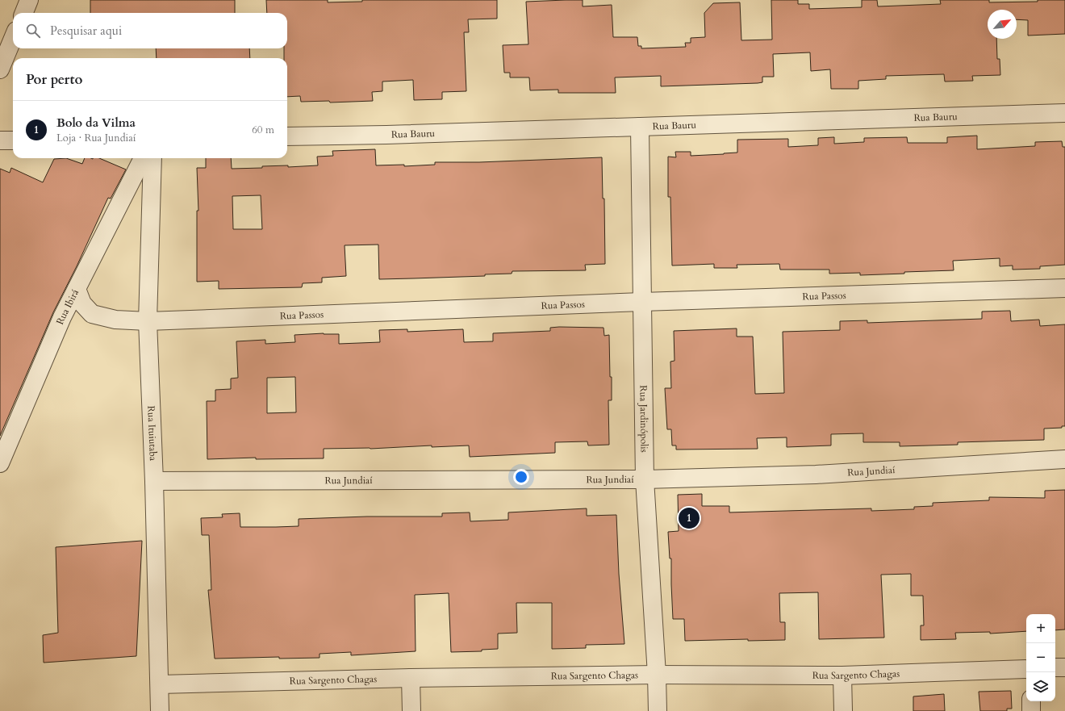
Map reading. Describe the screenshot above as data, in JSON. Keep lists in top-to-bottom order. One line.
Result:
{"streets":{"street":["Rua Bauru","Rua Passos","Rua Ibirá","Rua Jardinópolis","Rua Ituiutaba","Rua Jundiaí","Rua Sargento Chagas"]},"crossings":[["Rua Bauru","Rua Jardinópolis"],["Rua Passos","Rua Ibirá"],["Rua Passos","Rua Jardinópolis"],["Rua Passos","Rua Ituiutaba"],["Rua Jardinópolis","Rua Jundiaí"],["Rua Jardinópolis","Rua Sargento Chagas"],["Rua Ituiutaba","Rua Jundiaí"],["Rua Ituiutaba","Rua Sargento Chagas"]],"north":"top right","page":{"search":"Pesquisar aqui","heading":"Por perto","list":[{"mark":"1","name":"Bolo da Vilma","note":"Loja · Rua Jundiaí","value":"60 m"}],"pins":"1","map_buttons":["+","−"]}}
